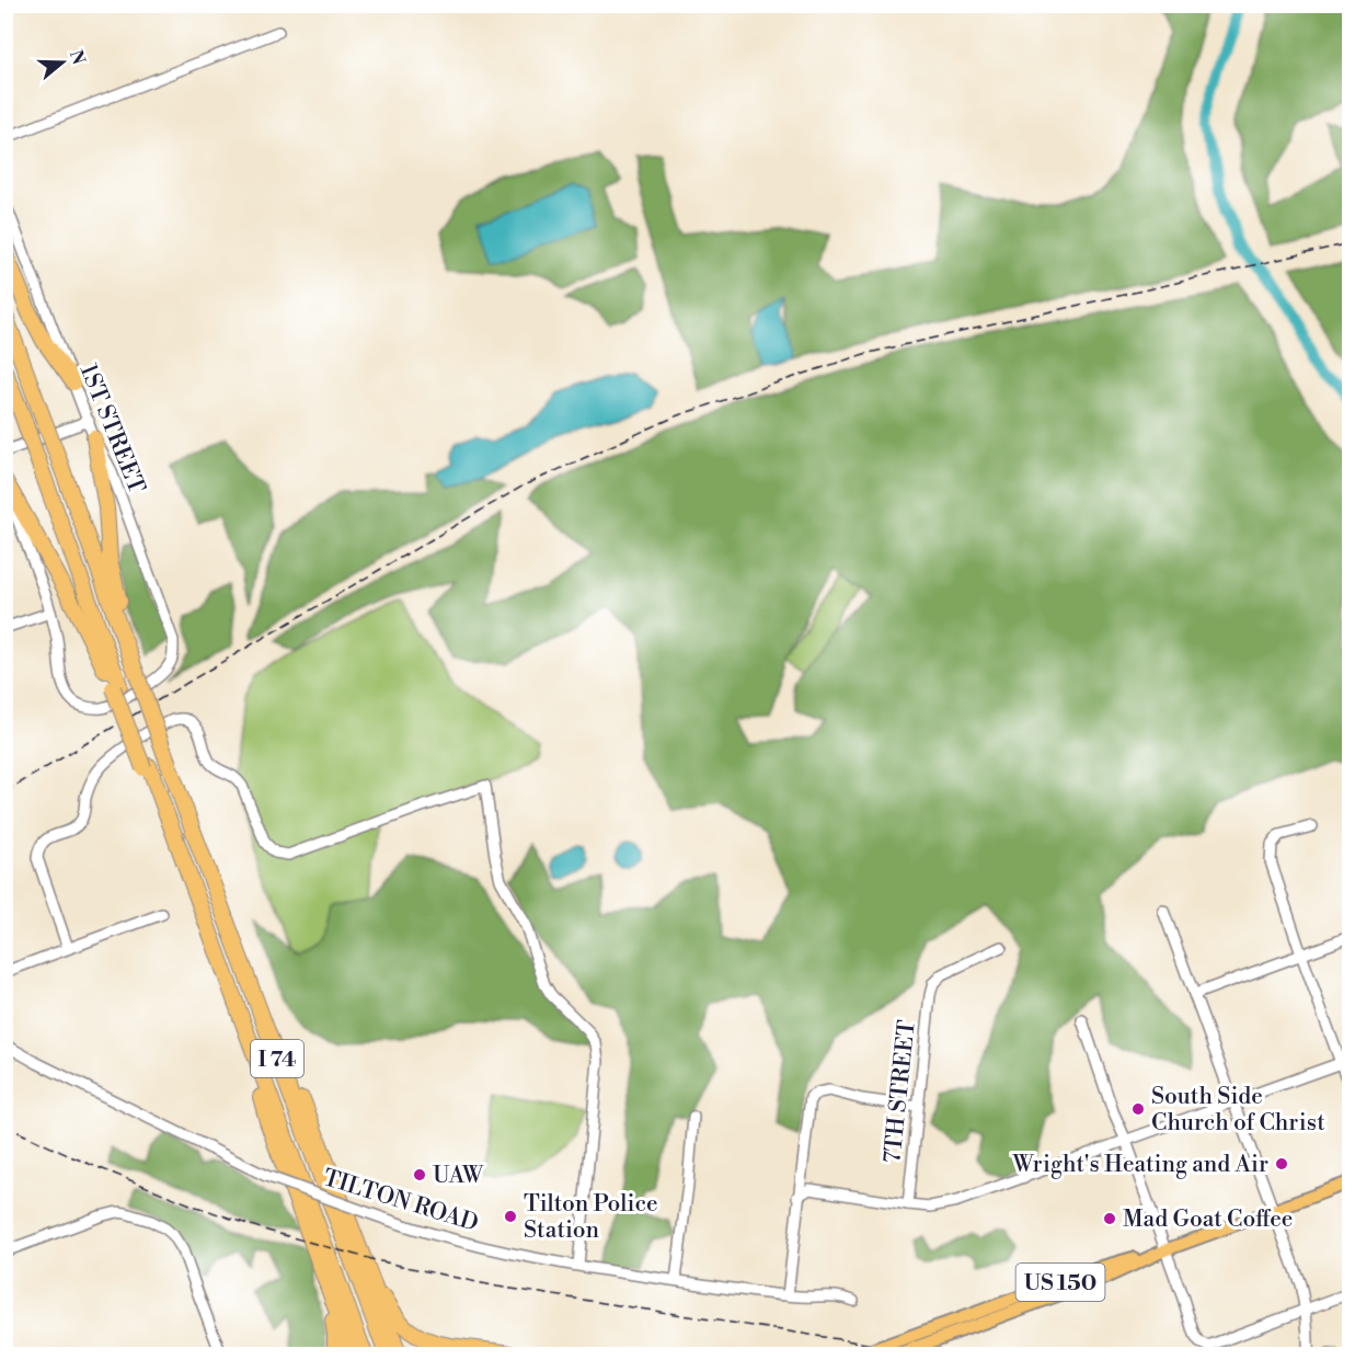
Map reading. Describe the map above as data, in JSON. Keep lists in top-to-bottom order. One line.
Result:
{"streets":{"highway":["I 74"],"main road":["US 150"],"street":["1ST STREET","7TH STREET","TILTON ROAD"]},"places":["South Side Church of Christ","Wright's Heating and Air","UAW","Tilton Police Station","Mad Goat Coffee"],"north":"right"}
